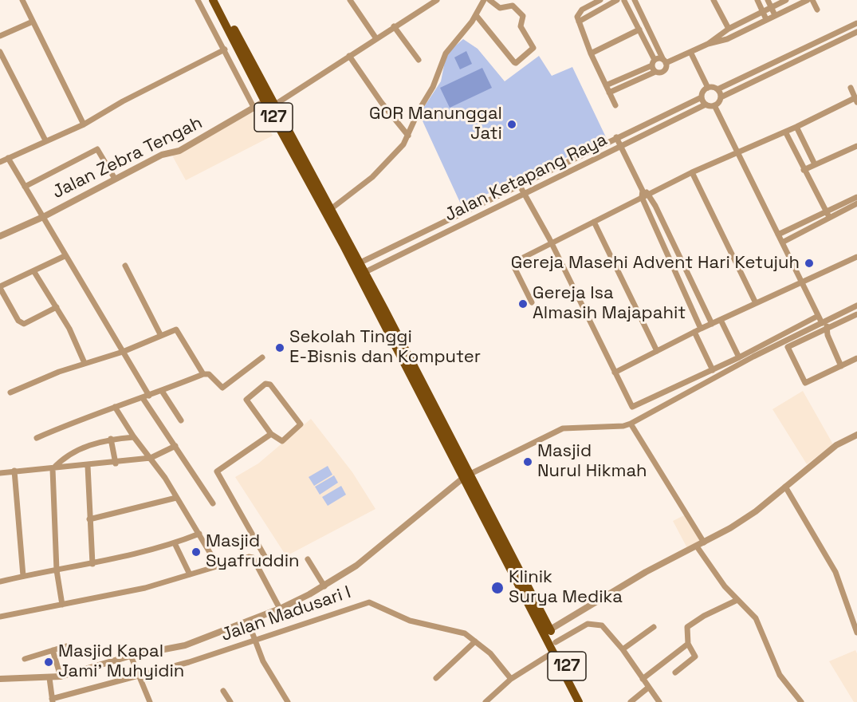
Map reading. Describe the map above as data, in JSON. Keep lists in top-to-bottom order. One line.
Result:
{"streets":{"main road":["127"],"street":["Jalan Zebra Tengah","Jalan Ketapang Raya","Jalan Madusari I"]},"crossings":[["127","Jalan Zebra Tengah"],["127","Jalan Ketapang Raya"]],"places":["GOR Manunggal Jati","Gereja Masehi Advent Hari Ketujuh","Gereja Isa Almasih Majapahit","Sekolah Tinggi E-Bisnis dan Komputer","Masjid Nurul Hikmah","Masjid Syafruddin","Klinik Surya Medika","Masjid Kapal Jami' Muhyidin"]}
